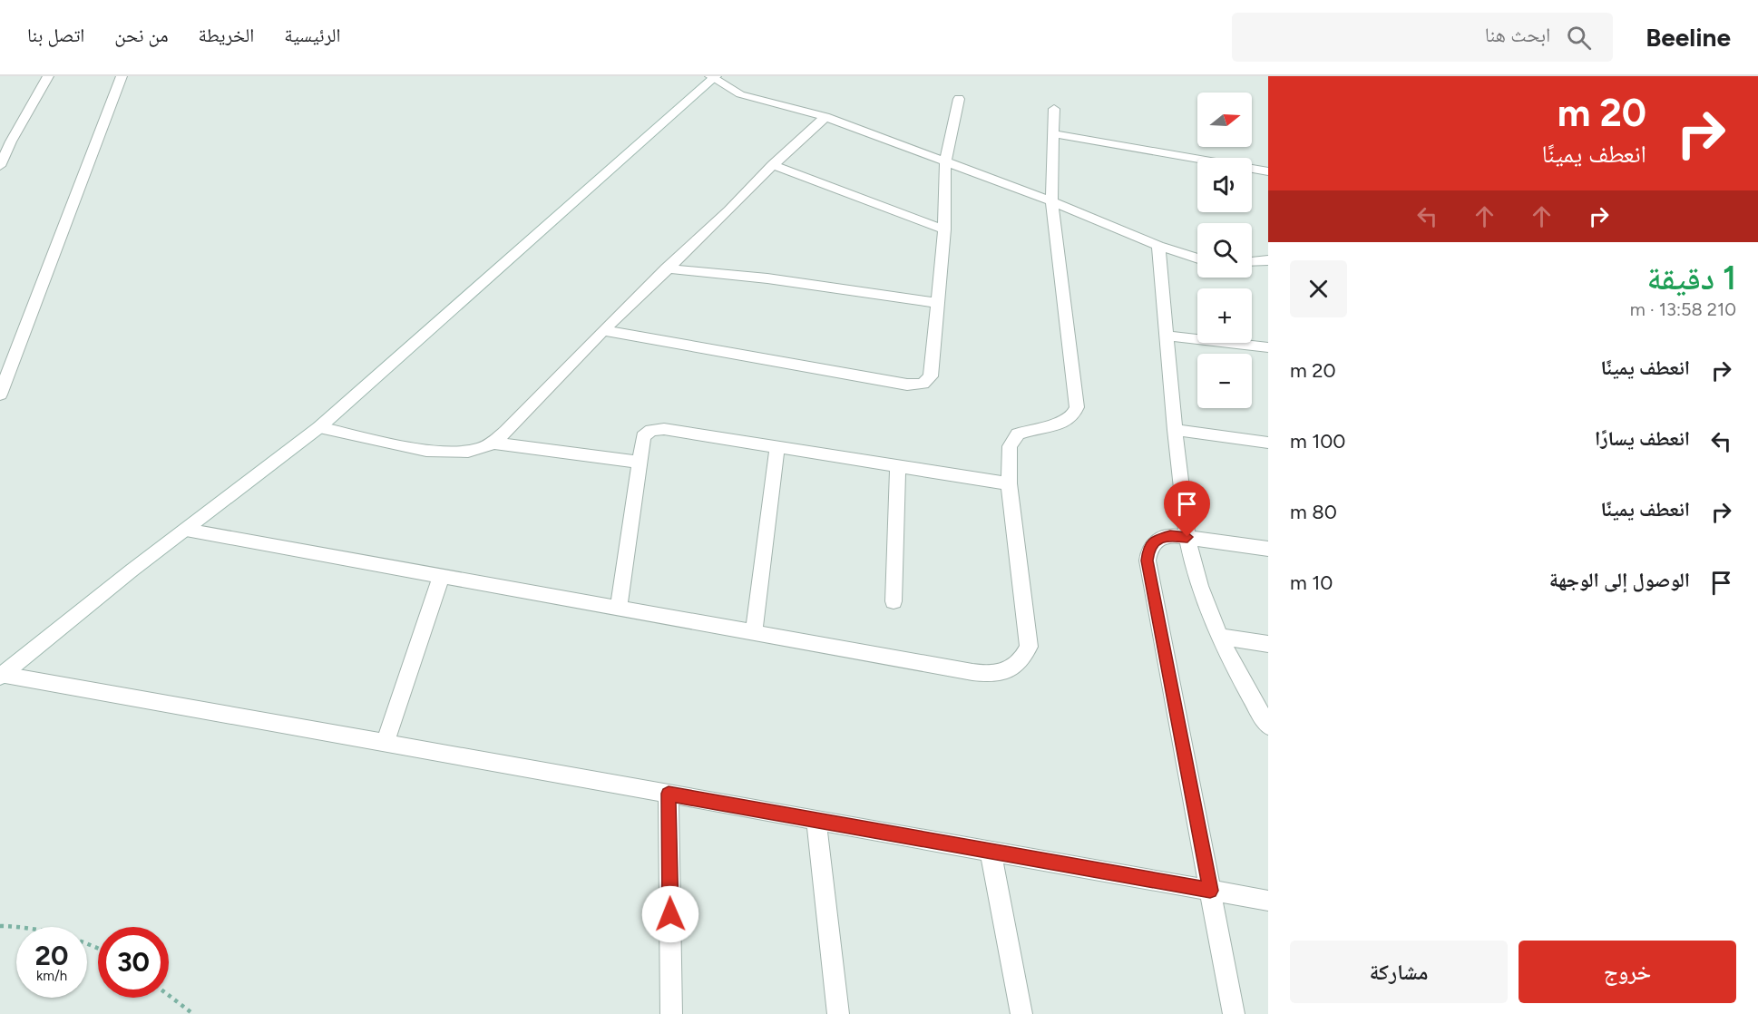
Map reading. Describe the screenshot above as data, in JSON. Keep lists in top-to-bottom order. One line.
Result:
{"north":"right","page":{"header":"Beeline","search":"ابحث هنا","nav":["الرئيسية","الخريطة","من نحن","اتصل بنا"],"turn":["20 m","انعطف يمينًا"],"map_buttons":["+","−"],"heading":["1 دقيقة","210 m · 13:58"],"list":[{"name":"انعطف يمينًا","value":"20 m"},{"name":"انعطف يسارًا","value":"100 m"},{"name":"انعطف يمينًا","value":"80 m"},{"name":"الوصول إلى الوجهة","value":"10 m"}],"speed":"20 km/h","limit":"30","buttons":["خروج","مشاركة"]}}
